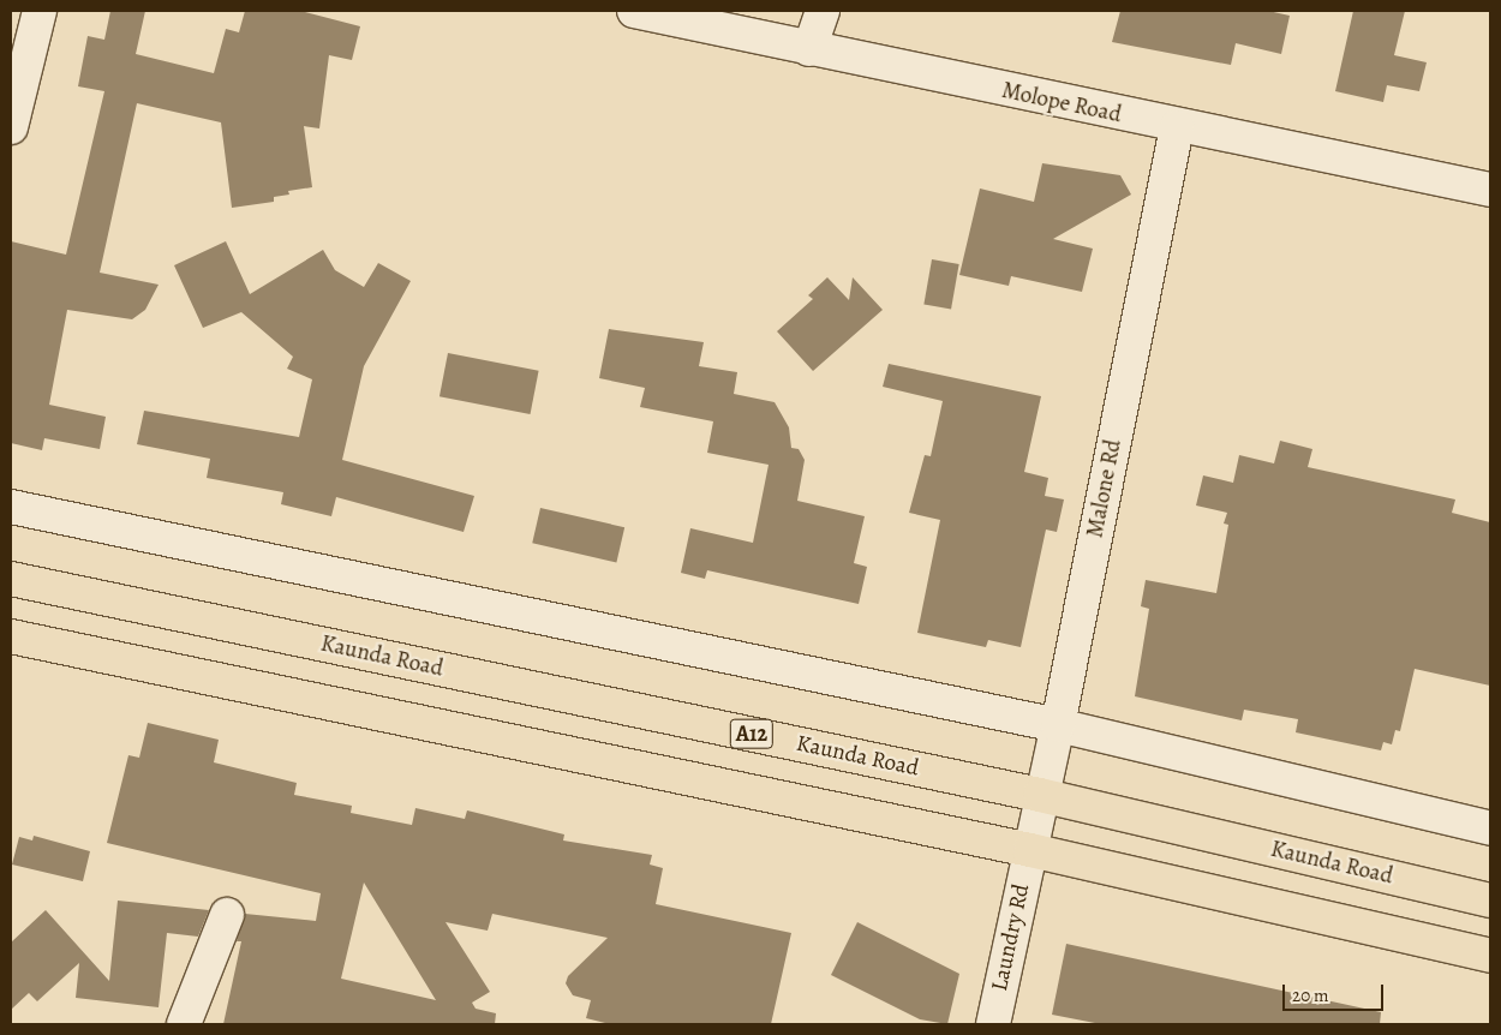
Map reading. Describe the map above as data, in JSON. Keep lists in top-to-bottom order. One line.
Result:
{"streets":{"main road":["Kaunda Road","A12"],"street":["Molope Road","Malone Rd","Laundry Rd"]},"crossings":[["Molope Road","Malone Rd"],["Malone Rd","Kaunda Road"],["Malone Rd","Laundry Rd"]],"scale_bar":"20 m"}
